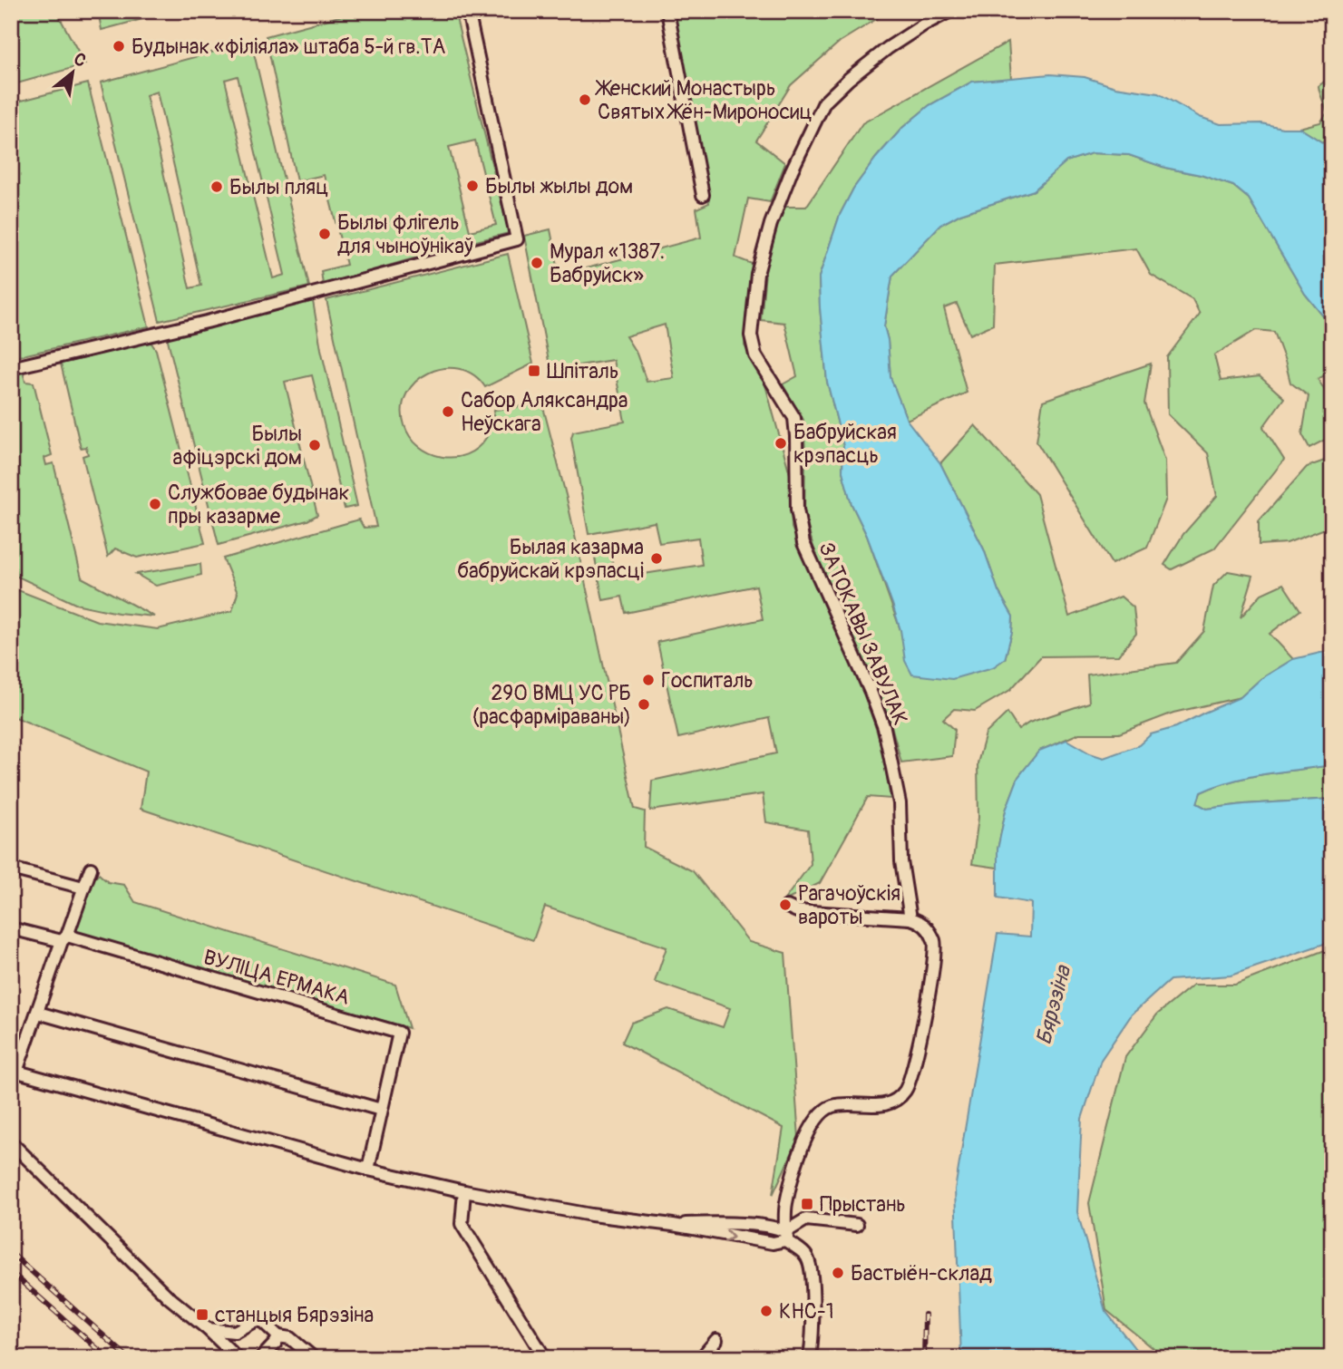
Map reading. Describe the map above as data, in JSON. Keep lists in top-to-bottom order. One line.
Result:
{"streets":{"street":["ЗАТОКАВЫ ЗАВУЛАК","ВУЛІЦА ЕРМАКА"]},"water":["Бярэзіна"],"places":{"other":["Будынак «філіяла» штаба 5-й гв.ТА","Женский Монастырь Святых Жён-Мироносиц","Былы жылы дом","Былы пляц","Былы флігель для чыноўнікаў","Мурал «1387. Бабруйск»","Сабор Аляксандра Неўскага","Бабруйская крэпасць","Былы афіцэрскі дом","Службовае будынак пры казарме","Былая казарма бабруйскай крэпасці","Госпиталь","290 ВМЦ УС РБ (расфарміраваны)","Рагачоўскія вароты","Бастыён-склад","КНС-1"],"transit":["Шпіталь","Прыстань","станцыя Бярэзіна"]},"north":"top right"}
